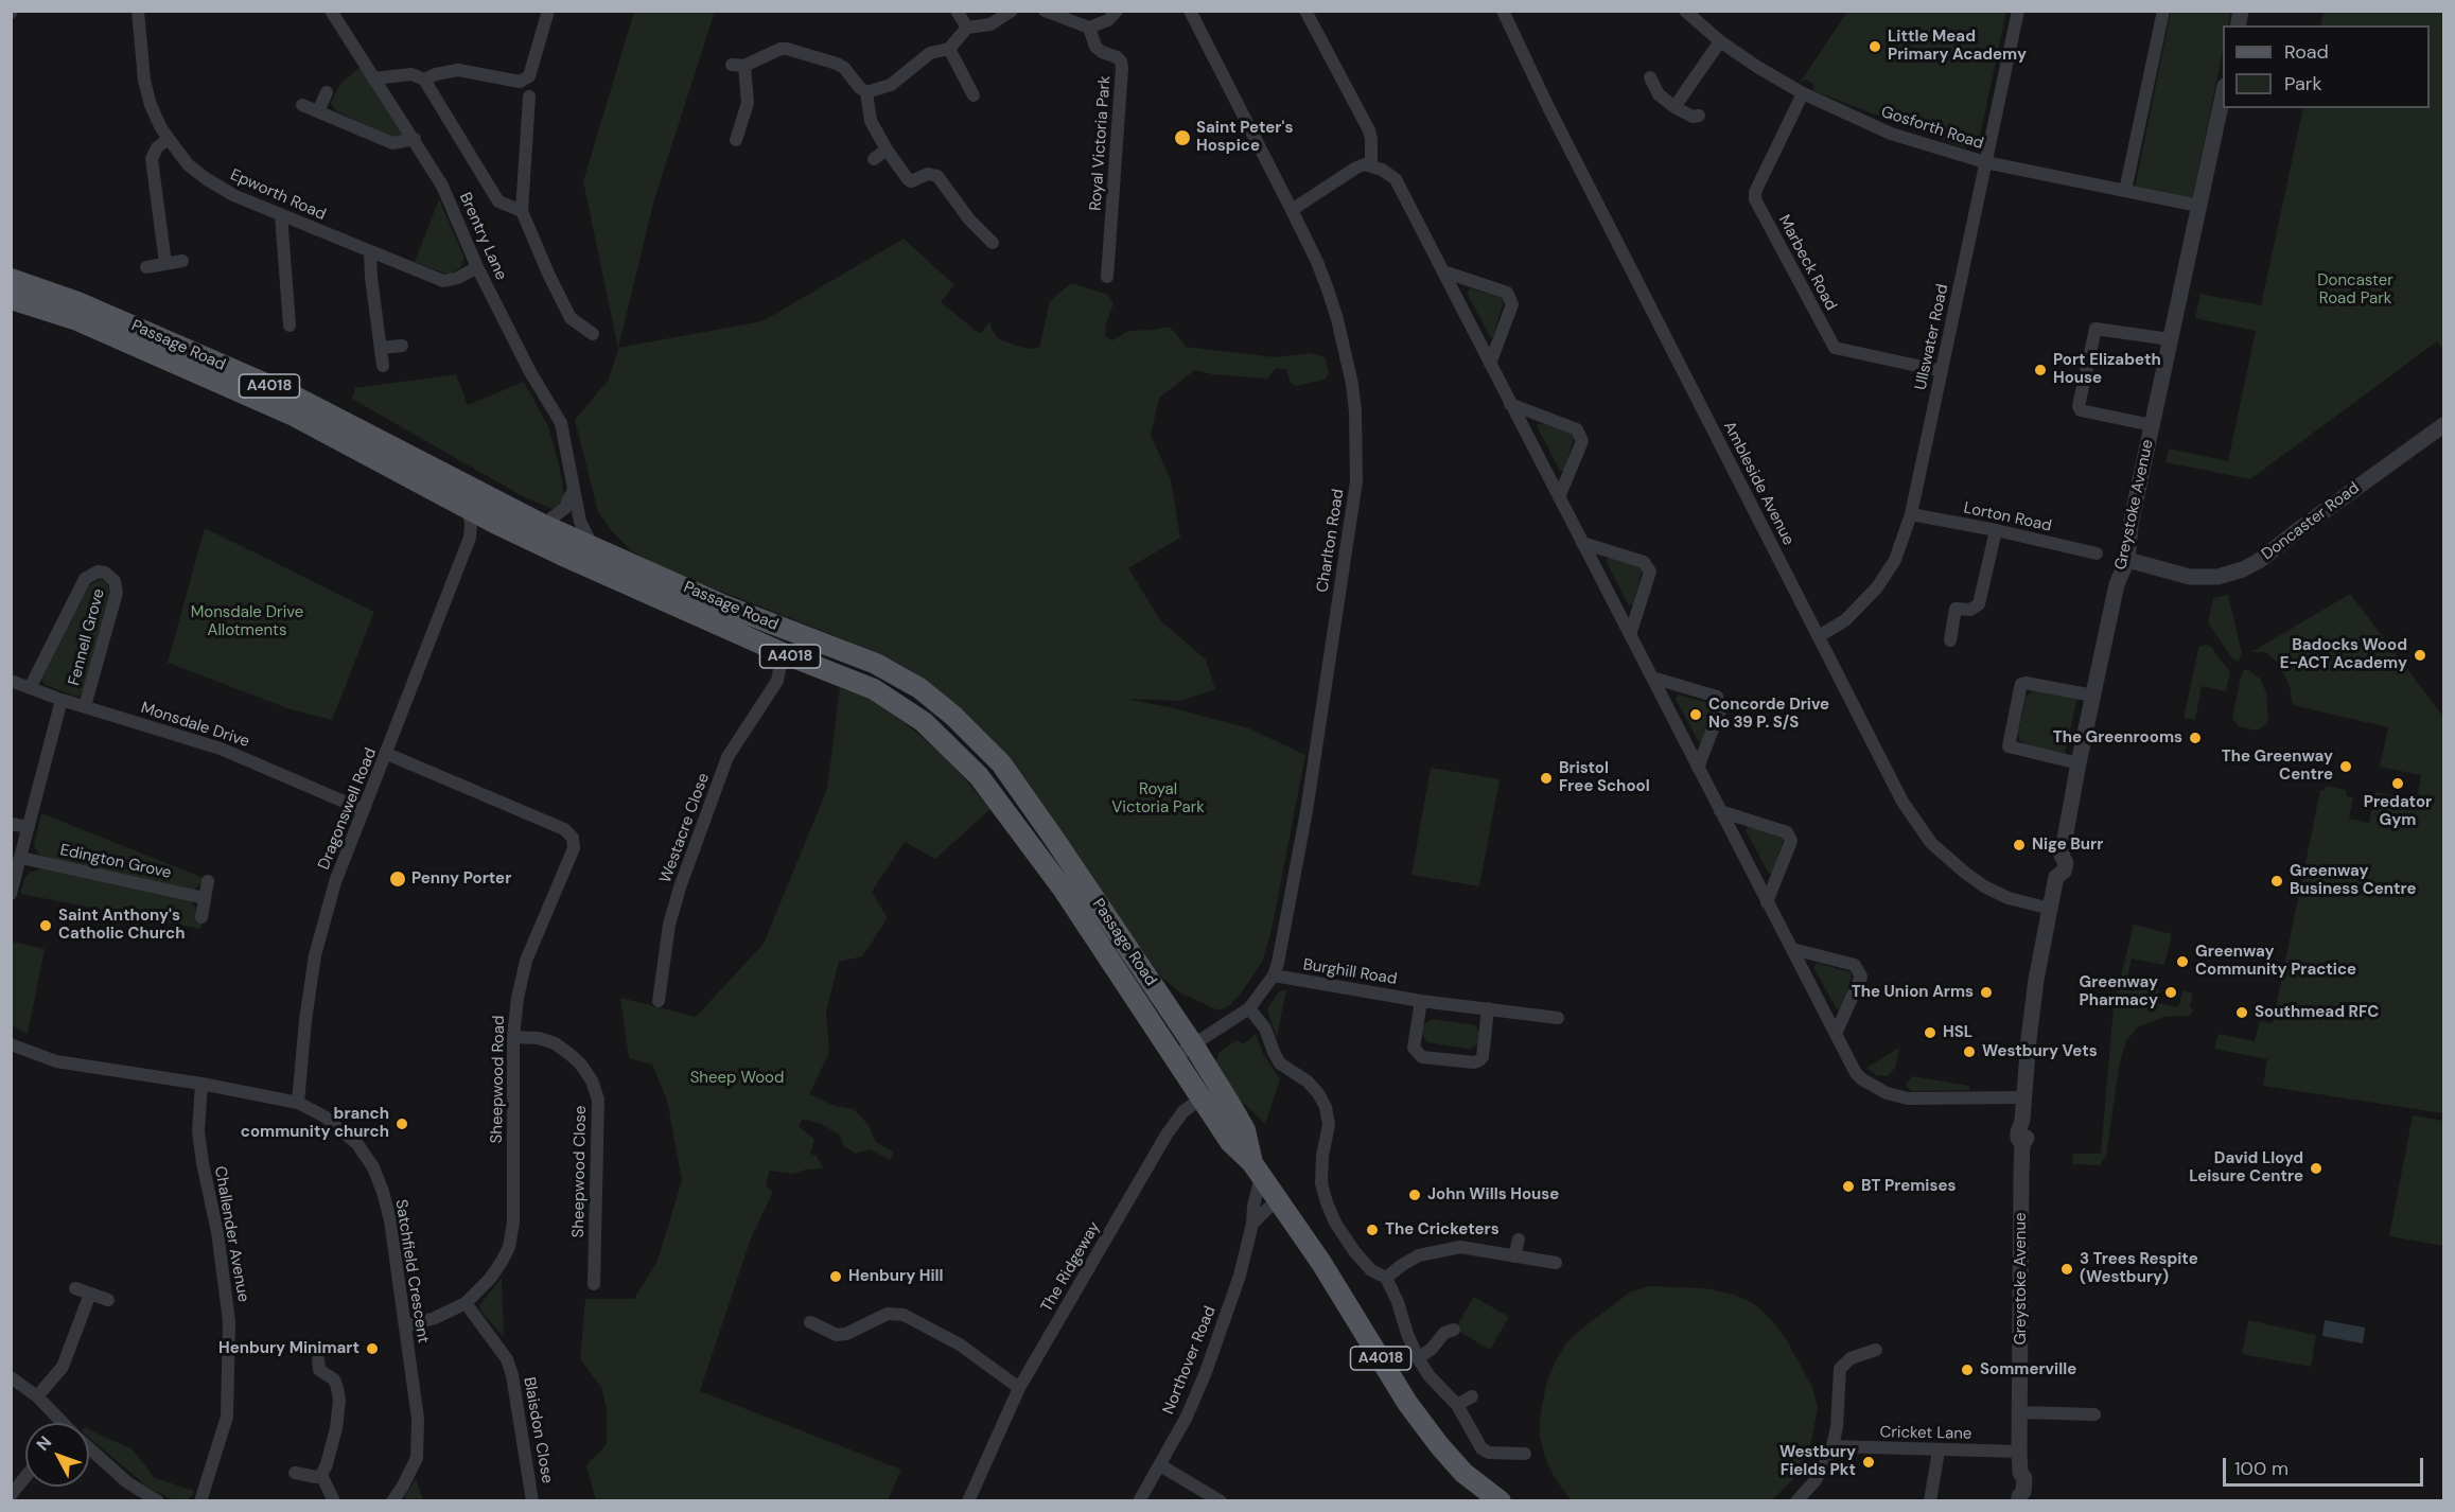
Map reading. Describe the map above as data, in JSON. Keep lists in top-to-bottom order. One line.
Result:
{"streets":{"main road":["Passage Road","A4018"],"street":["Gosforth Road","Royal Victoria Park","Epworth Road","Brentry Lane","Marbeck Road","Ullswater Road","Ambleside Avenue","Greystoke Avenue","Lorton Road","Doncaster Road","Charlton Road","Fennell Grove","Monsdale Drive","Dragonswell Road","Westacre Close","Edington Grove","Burghill Road","Sheepwood Road","Sheepwood Close","Challender Avenue","The Ridgeway","Satchfield Crescent","Northover Road","Blaisdon Close","Cricket Lane"]},"crossings":[["Gosforth Road","Marbeck Road"],["Gosforth Road","Ullswater Road"],["Gosforth Road","Greystoke Avenue"],["Epworth Road","Brentry Lane"],["Brentry Lane","Passage Road"],["Marbeck Road","Ullswater Road"],["Ullswater Road","Ambleside Avenue"],["Ullswater Road","Lorton Road"],["Passage Road","Charlton Road"],["Passage Road","Dragonswell Road"],["Passage Road","Westacre Close"],["Passage Road","The Ridgeway"],["Passage Road","Northover Road"],["Ambleside Avenue","Greystoke Avenue"],["Greystoke Avenue","Doncaster Road"],["Greystoke Avenue","Cricket Lane"],["Charlton Road","Burghill Road"],["Fennell Grove","Monsdale Drive"],["Monsdale Drive","Dragonswell Road"],["Dragonswell Road","Sheepwood Road"],["Dragonswell Road","Satchfield Crescent"],["Sheepwood Road","Sheepwood Close"],["Sheepwood Road","Satchfield Crescent"],["Sheepwood Road","Blaisdon Close"],["Challender Avenue","Satchfield Crescent"]],"parks":["Doncaster Road Park","Monsdale Drive Allotments","Royal Victoria Park","Sheep Wood"],"places":["Little Mead Primary Academy","Saint Peter's Hospice","Port Elizabeth House","Badocks Wood E-ACT Academy","Concorde Drive No 39 P. S/S","The Greenrooms","The Greenway Centre","Bristol Free School","Predator Gym","Nige Burr","Penny Porter","Greenway Business Centre","Saint Anthony's Catholic Church","Greenway Community Practice","The Union Arms","Greenway Pharmacy","Southmead RFC","HSL","Westbury Vets","branch community church","David Lloyd Leisure Centre","BT Premises","John Wills House","The Cricketers","3 Trees Respite (Westbury)","Henbury Hill","Henbury Minimart","Sommerville","Westbury Fields Pkt"],"legend":["Road","Park"],"scale_bar":"100 m","north":"top left"}
